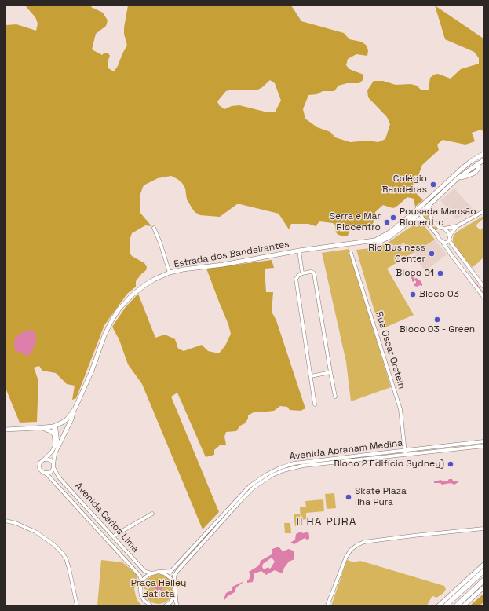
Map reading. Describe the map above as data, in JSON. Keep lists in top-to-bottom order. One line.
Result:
{"streets":{"main road":["Estrada dos Bandeirantes"],"street":["Rua Oscar Orstein","Avenida Abraham Medina","Avenida Carlos Lima"]},"crossings":[["Rua Oscar Orstein","Avenida Abraham Medina"]],"districts":["ILHA PURA"],"parks":["Praça Helley Batista"],"places":["Colégio Bandeiras","Pousada Mansão Riocentro","Serra e Mar Riocentro","Rio Business Center","Bloco 01","Bloco 03","Bloco 03 - Green","Bloco 2 Edifício Sydney)","Skate Plaza Ilha Pura"]}
